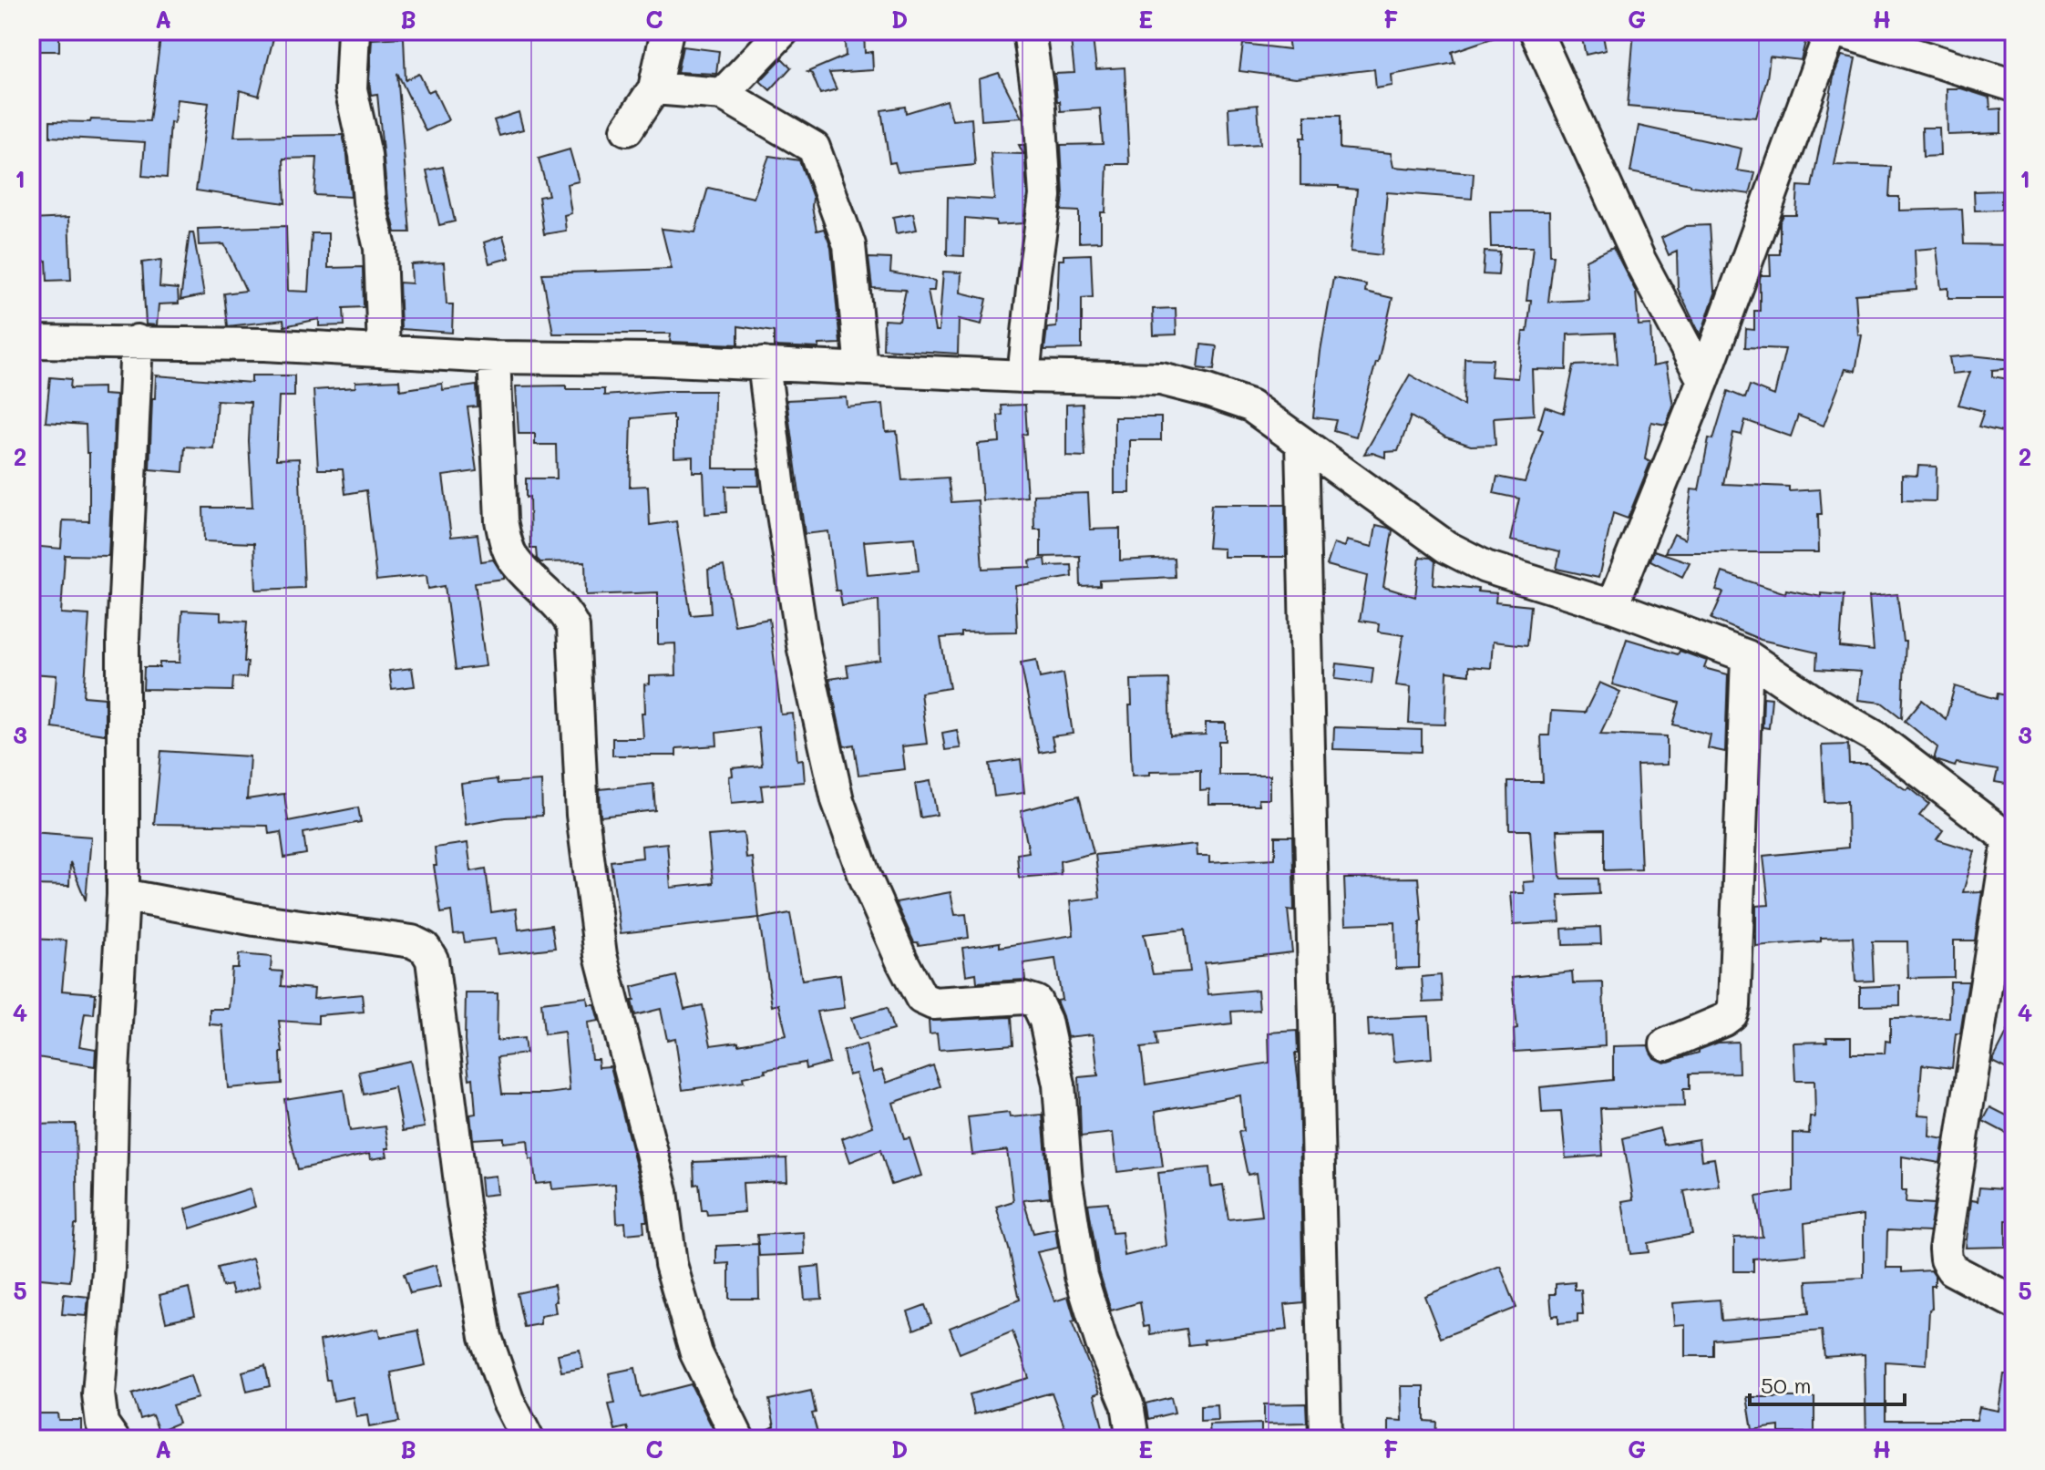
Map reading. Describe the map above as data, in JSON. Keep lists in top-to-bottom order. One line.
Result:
{"scale_bar":"50 m","grid":{"columns":["A","B","C","D","E","F","G","H"],"rows":["1","2","3","4","5"]}}
